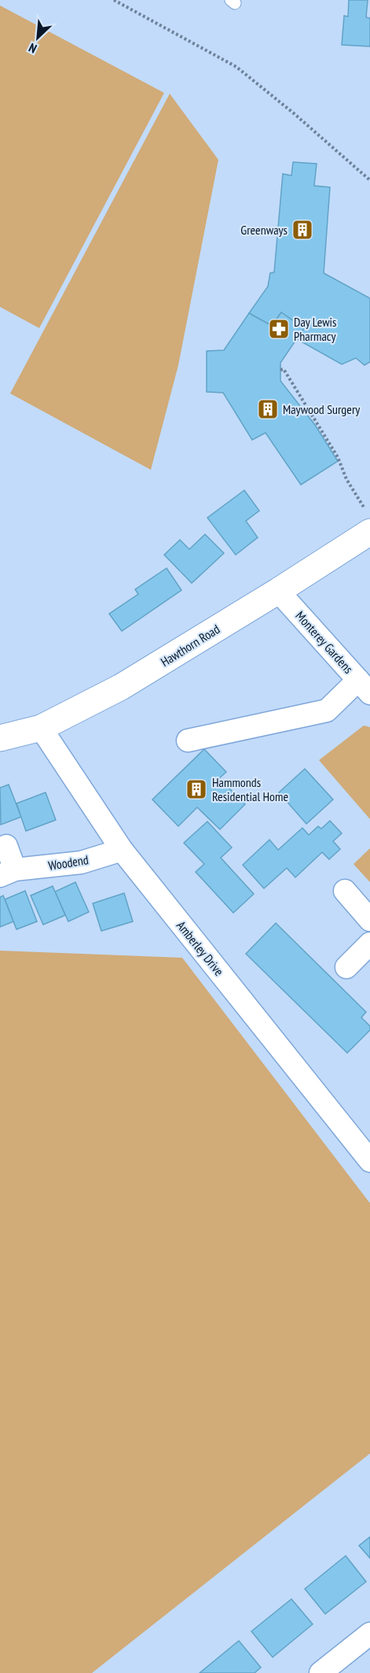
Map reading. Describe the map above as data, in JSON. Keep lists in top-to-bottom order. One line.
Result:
{"streets":{"street":["Monterey Gardens","Hawthorn Road","Woodend","Amberley Drive"]},"crossings":[["Monterey Gardens","Hawthorn Road"],["Hawthorn Road","Amberley Drive"],["Woodend","Amberley Drive"]],"places":{"building":["Greenways","Maywood Surgery","Hammonds Residential Home"],"pharmacy":["Day Lewis Pharmacy"]},"north":"bottom left"}
